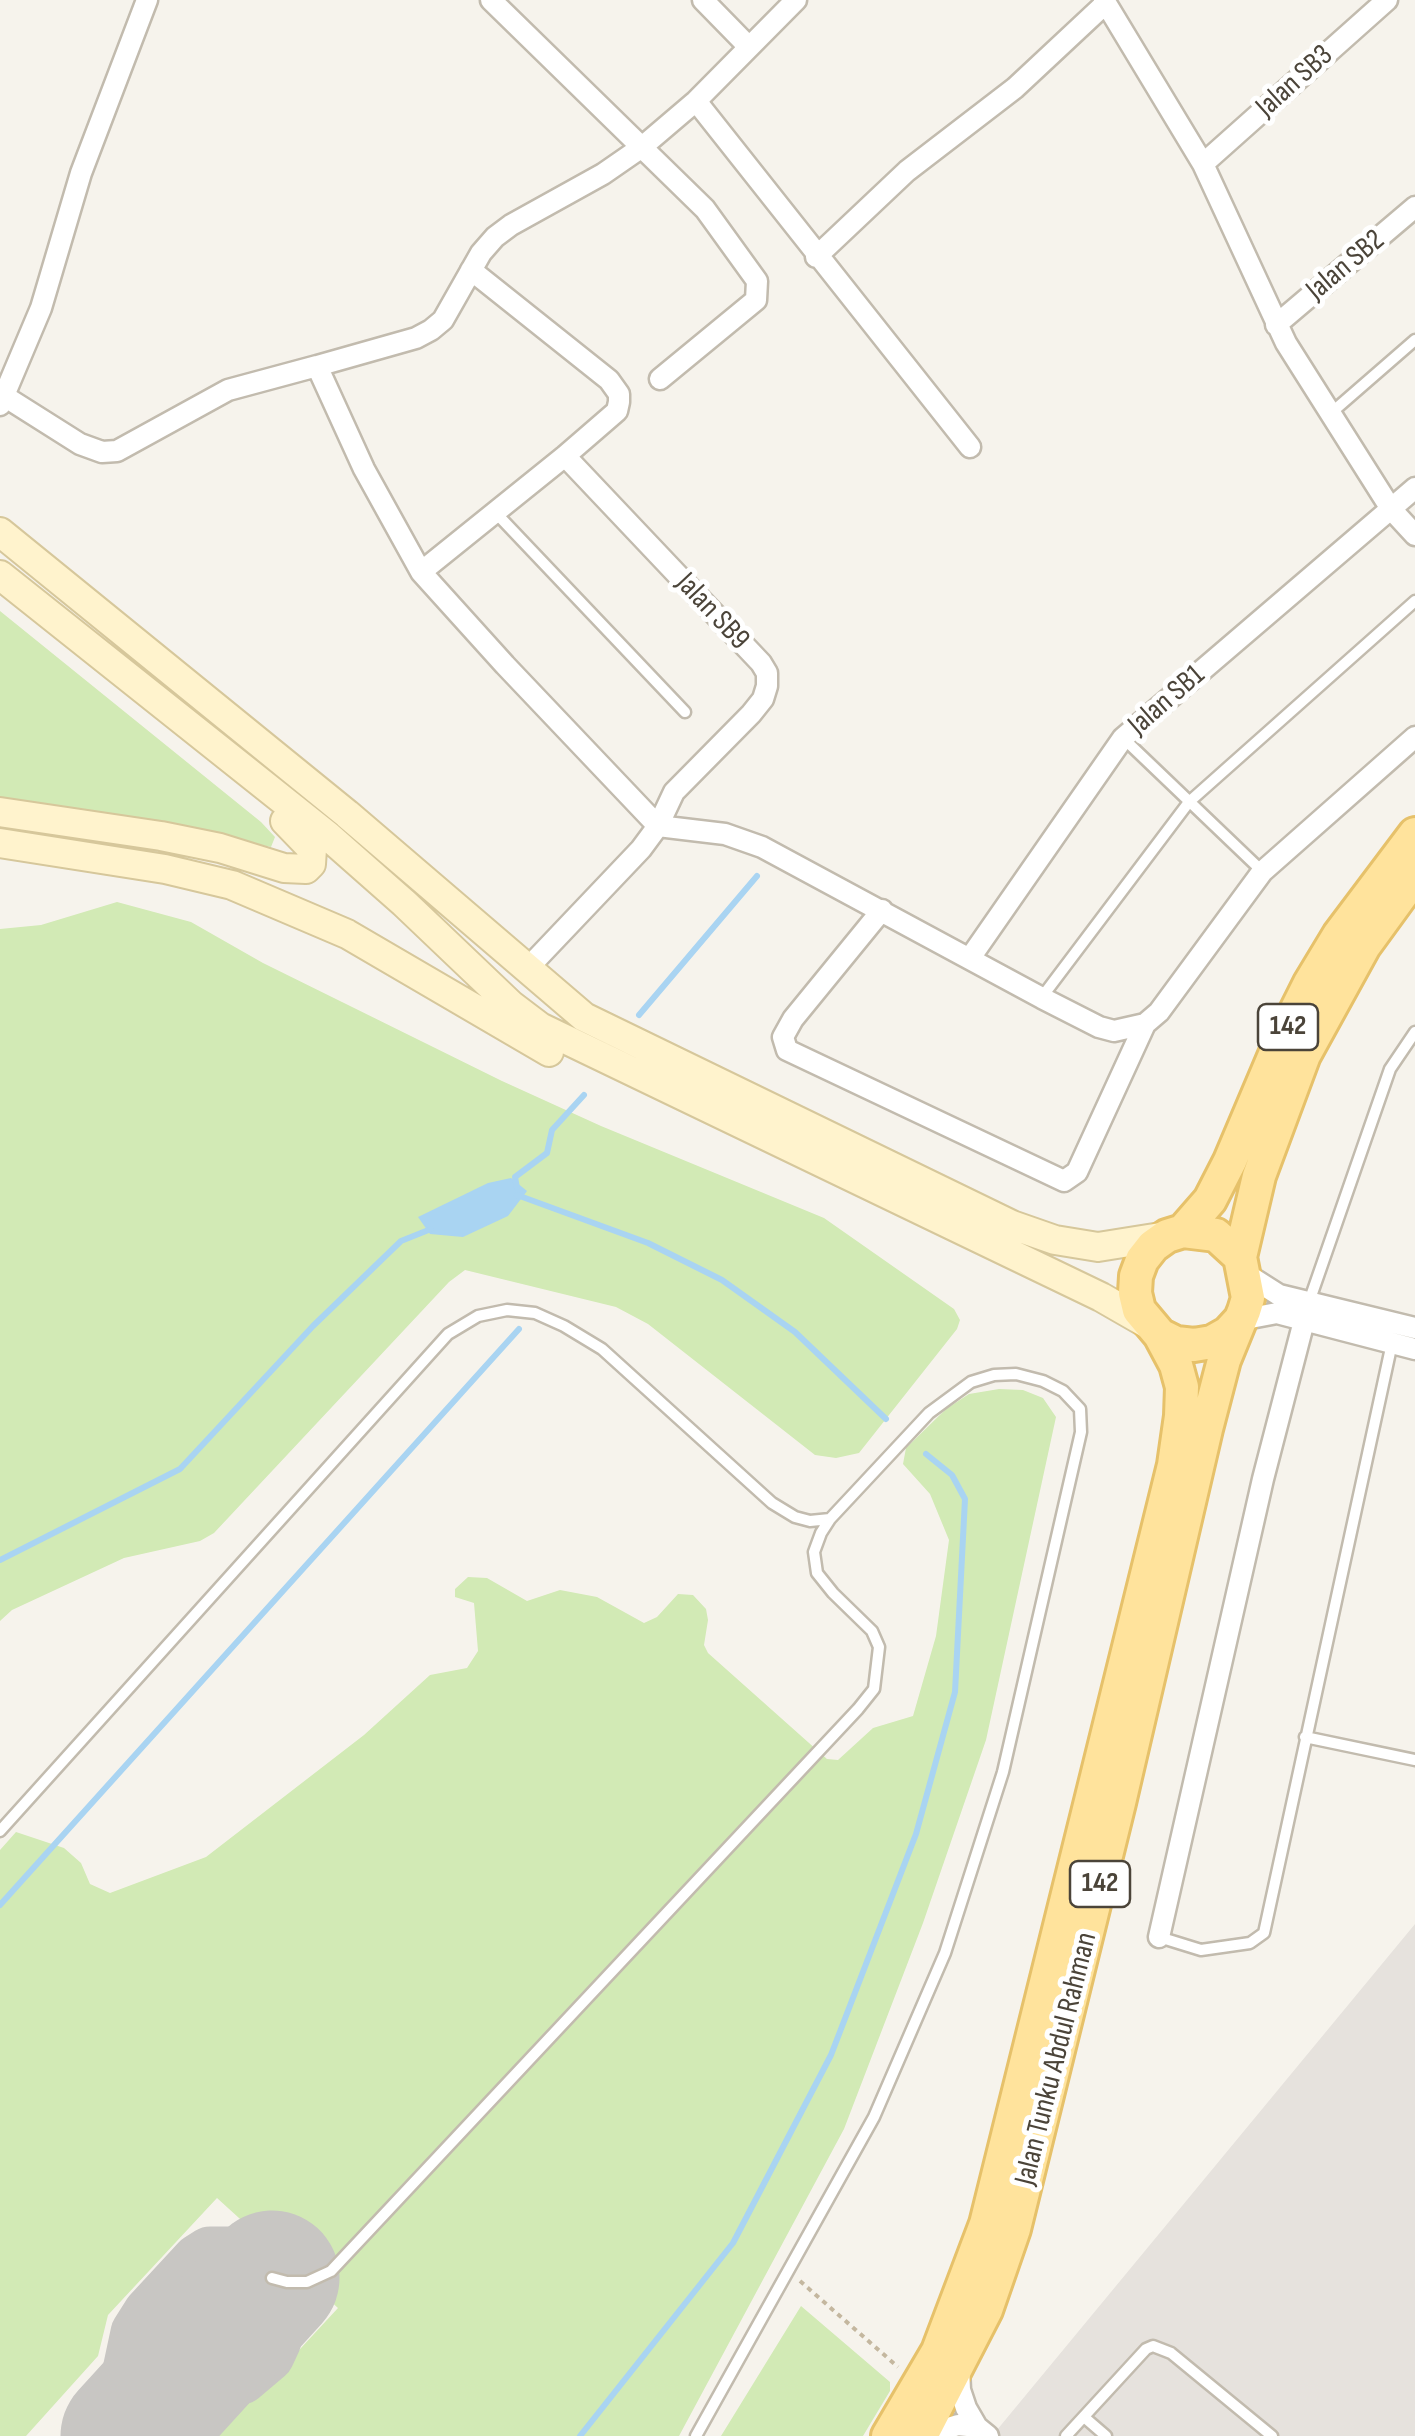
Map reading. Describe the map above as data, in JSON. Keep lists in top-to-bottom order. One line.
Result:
{"streets":{"main road":["142","Jalan Tunku Abdul Rahman"],"street":["Jalan SB3","Jalan SB2","Jalan SB9","Jalan SB1"]},"crossings":[["142","Jalan Tunku Abdul Rahman"]]}
